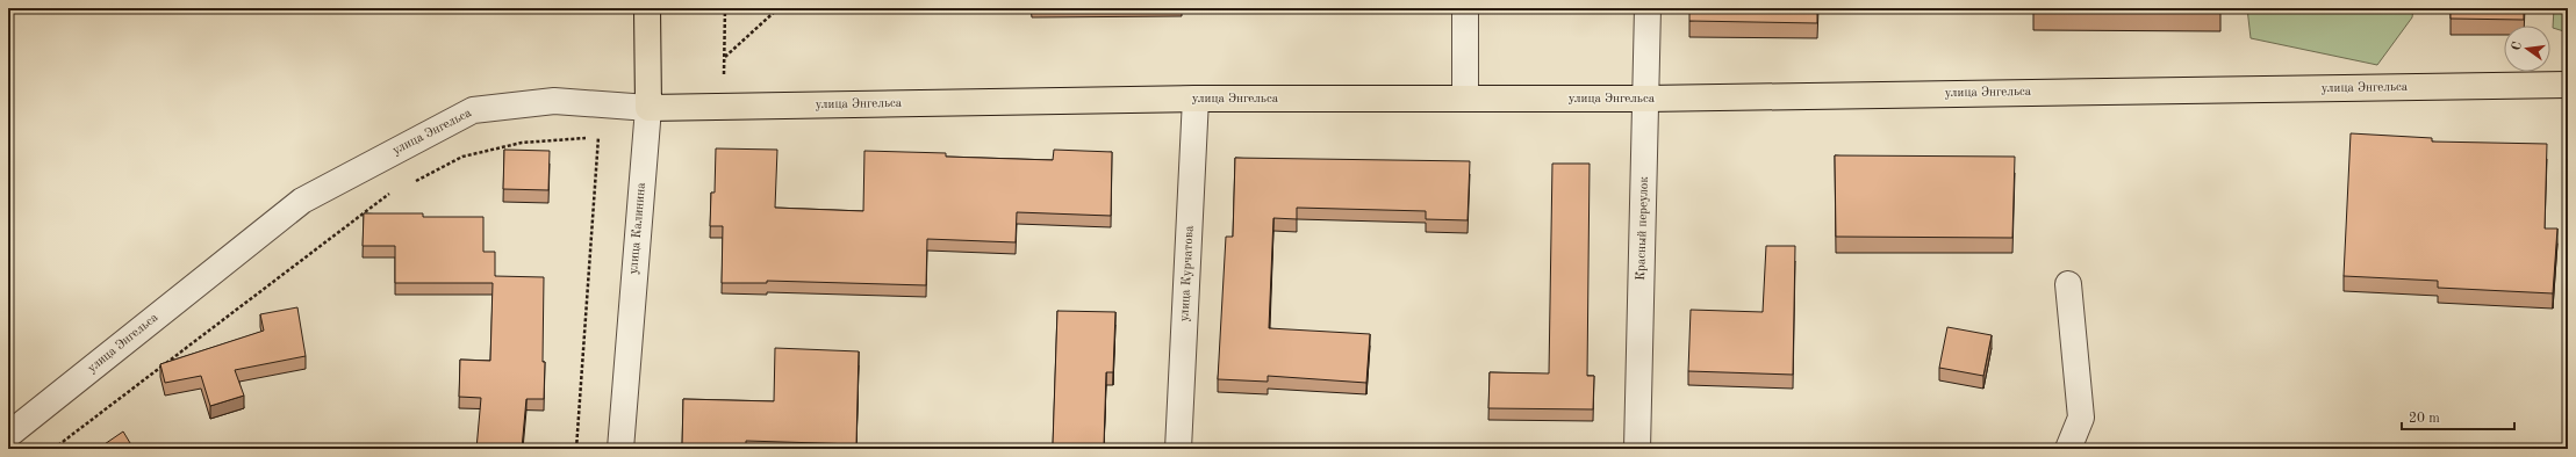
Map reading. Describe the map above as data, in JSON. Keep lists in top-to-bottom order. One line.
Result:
{"streets":{"main road":["улица Энгельса","улица Калинина"],"street":["Красный переулок","улица Курчатова"]},"crossings":[["улица Энгельса","улица Калинина"],["улица Энгельса","Красный переулок"],["улица Энгельса","улица Курчатова"]],"scale_bar":"20 m","north":"left"}
